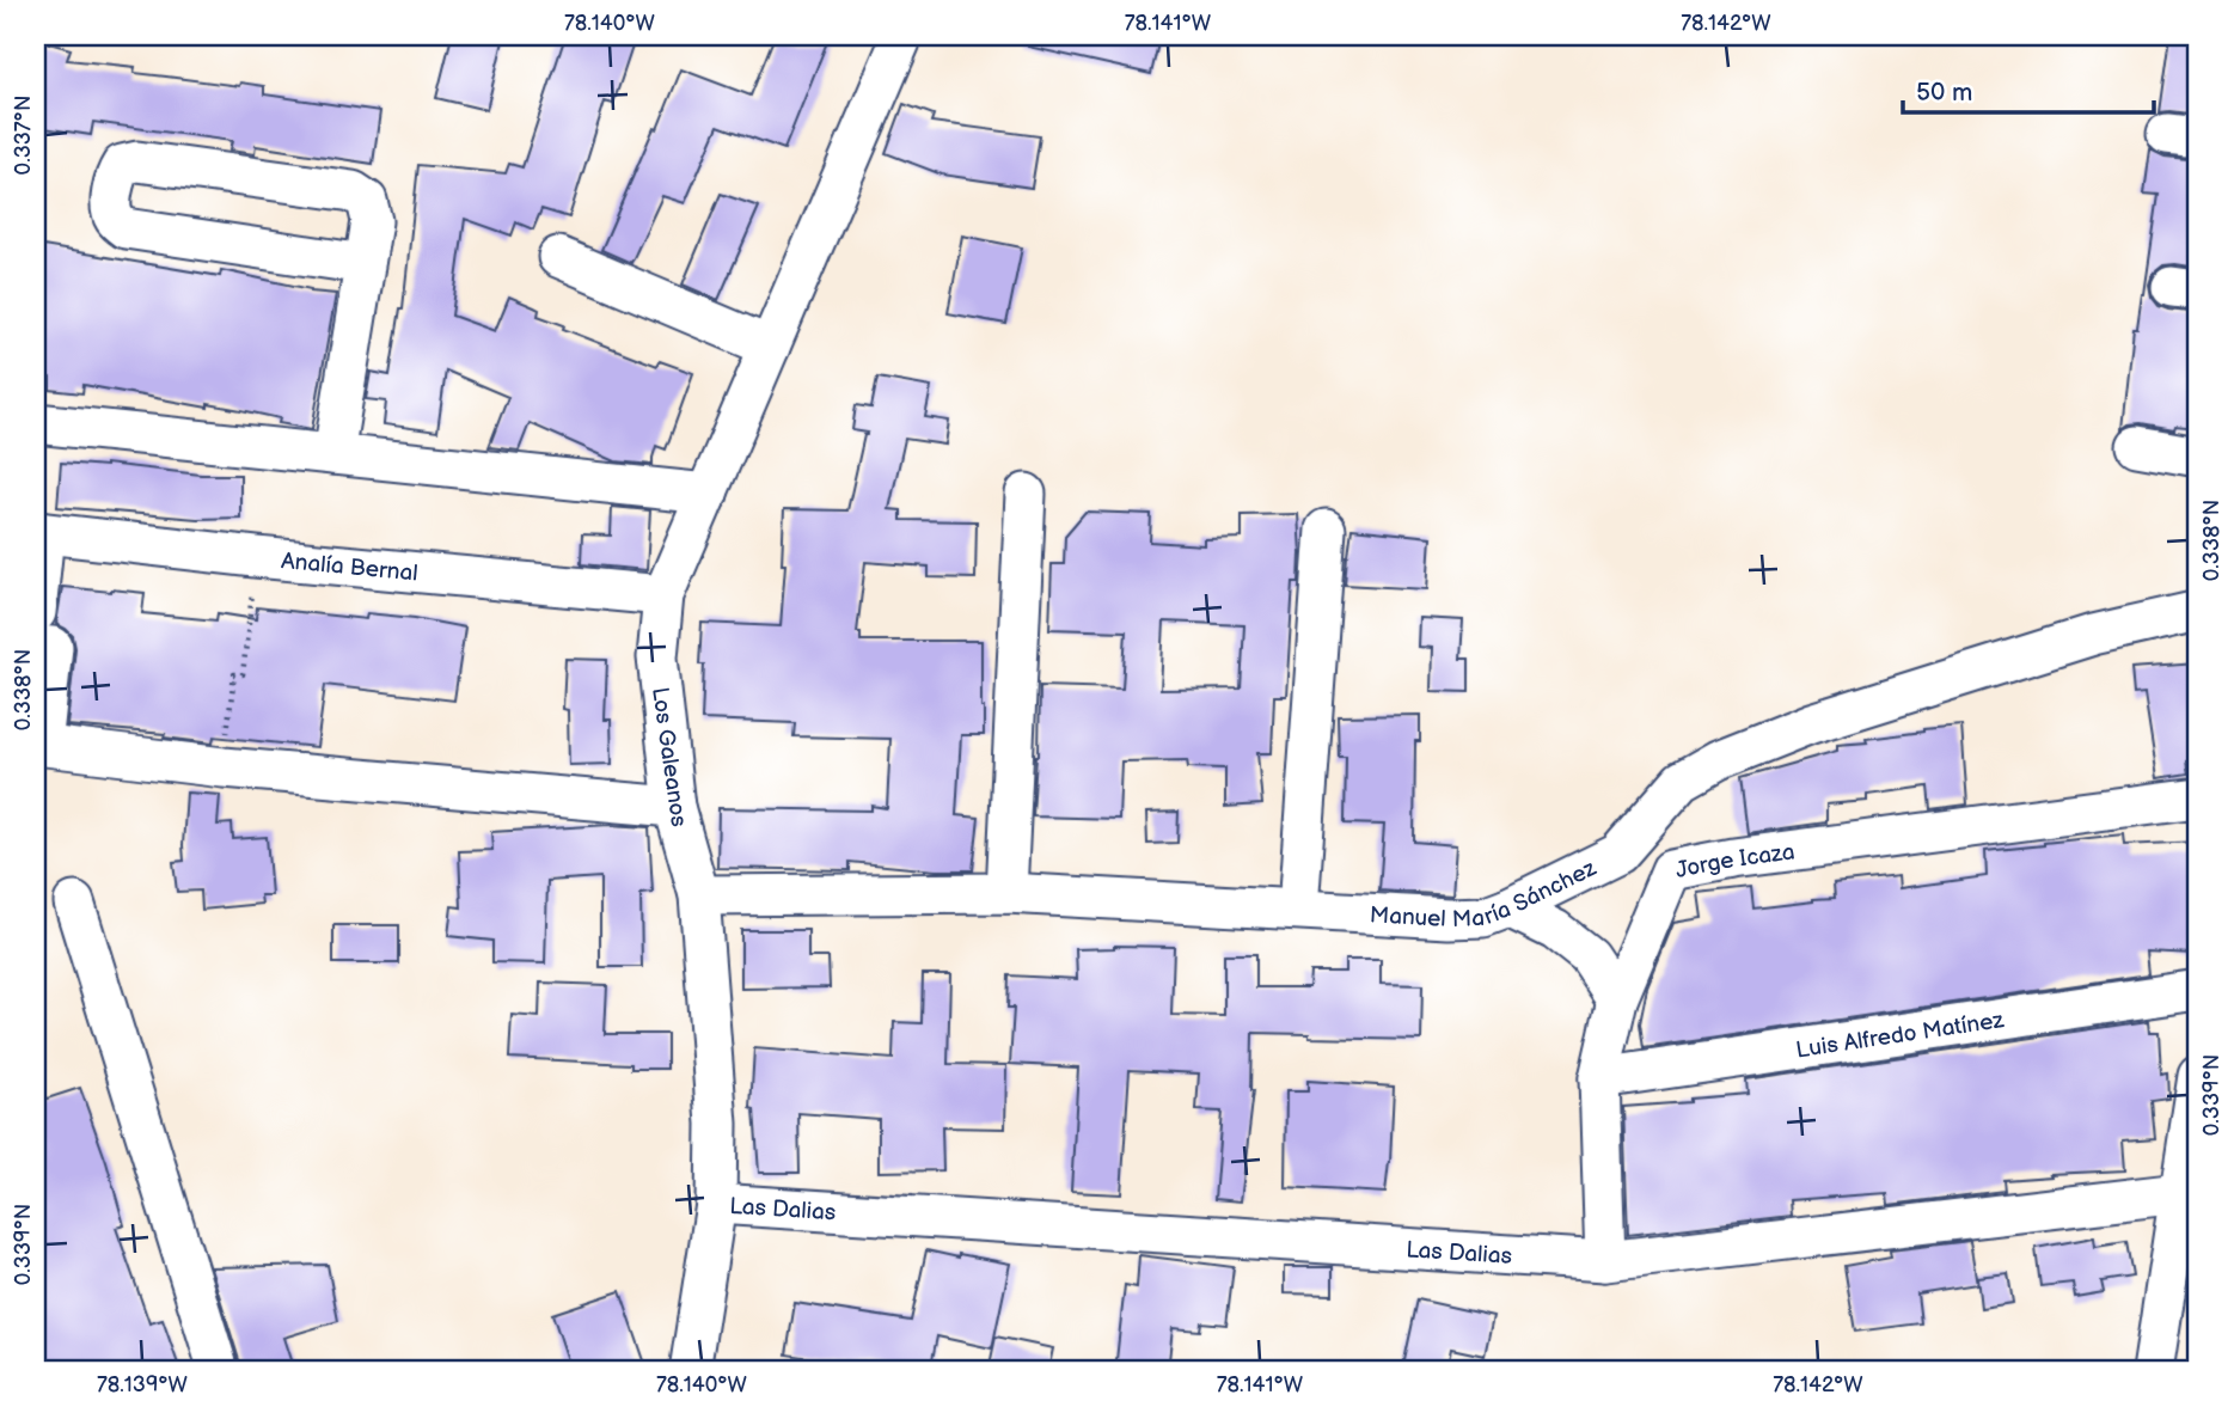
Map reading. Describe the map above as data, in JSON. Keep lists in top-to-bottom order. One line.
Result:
{"streets":{"street":["Analía Bernal","Los Galeanos","Jorge Icaza","Manuel María Sánchez","Luis Alfredo Matínez","Las Dalias"]},"crossings":[["Analía Bernal","Los Galeanos"],["Los Galeanos","Manuel María Sánchez"],["Los Galeanos","Las Dalias"],["Jorge Icaza","Luis Alfredo Matínez"],["Jorge Icaza","Las Dalias"]],"scale_bar":"50 m","coordinates":["78.140°W","78.141°W","78.142°W","0.337°N","0.338°N","0.339°N","78.139°W"]}
